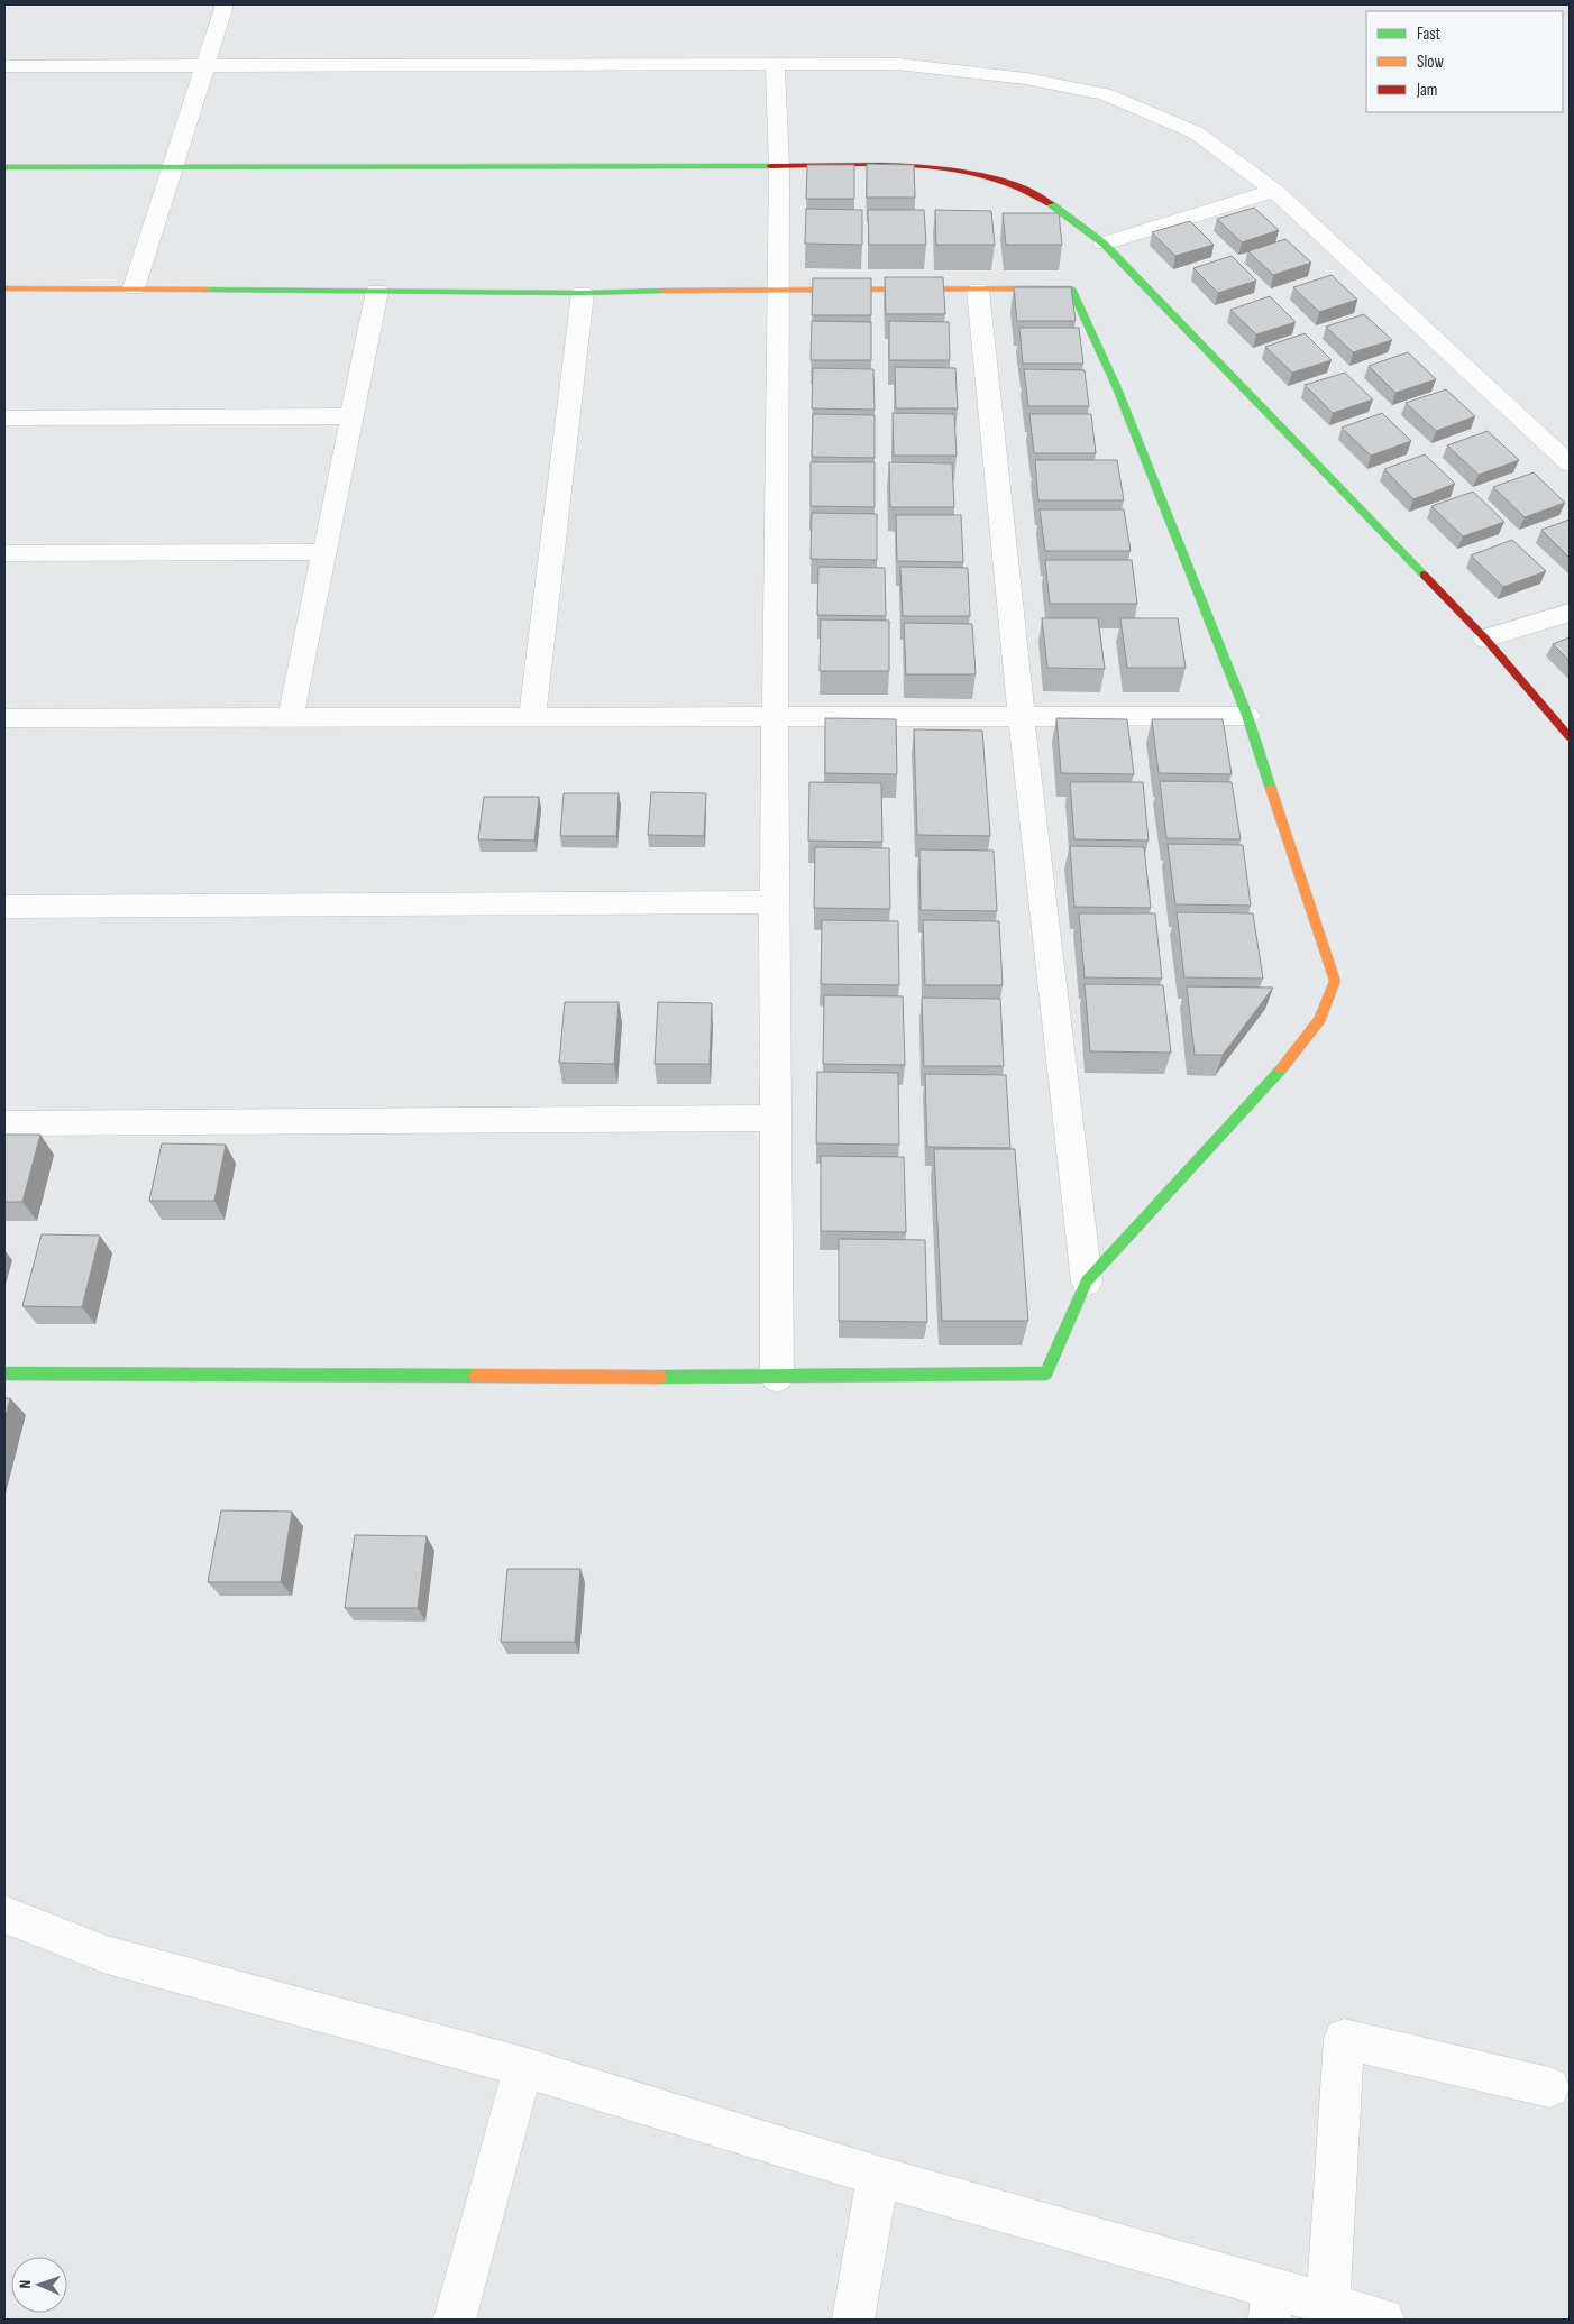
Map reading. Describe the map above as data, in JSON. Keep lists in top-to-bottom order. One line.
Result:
{"legend":["Fast","Slow","Jam"],"north":"left"}
